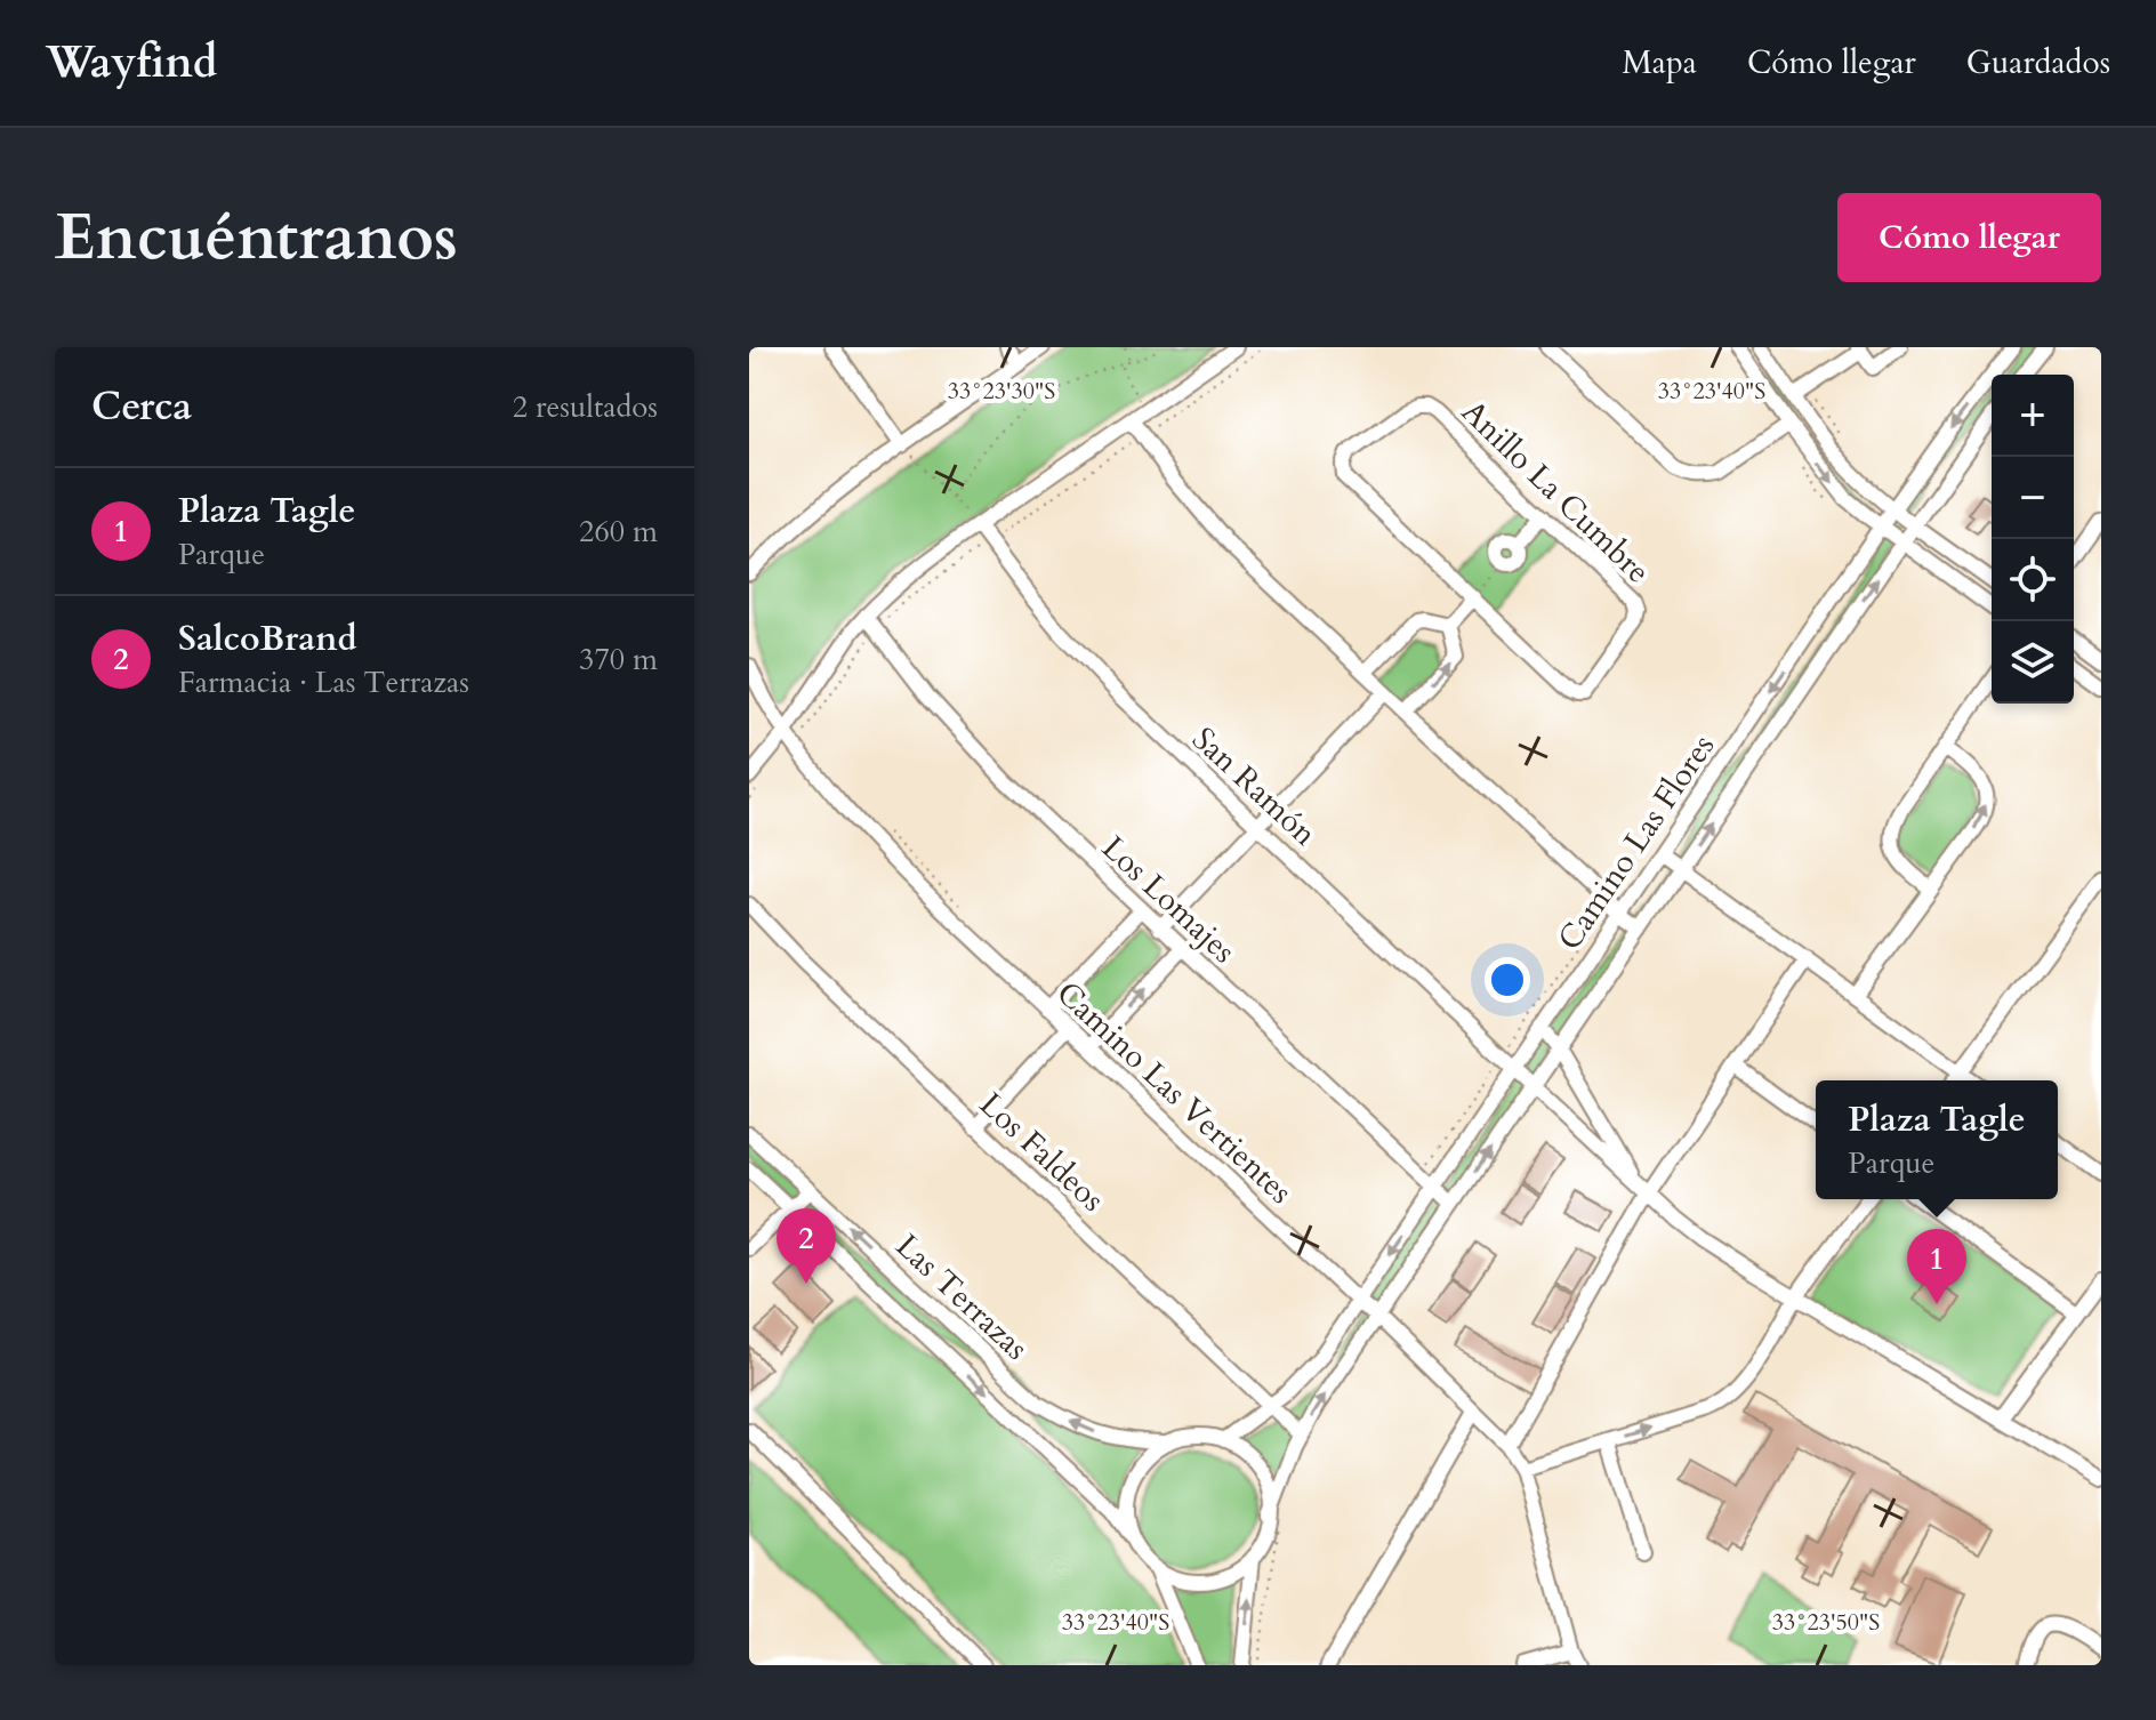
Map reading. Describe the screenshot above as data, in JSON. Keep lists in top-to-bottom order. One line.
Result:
{"streets":{"street":["Anillo La Cumbre","San Ramón","Camino Las Flores","Los Lomajes","Camino Las Vertientes","Los Faldeos","Las Terrazas"]},"crossings":[["San Ramón","Camino Las Flores"],["Camino Las Flores","Los Lomajes"],["Camino Las Flores","Camino Las Vertientes"],["Camino Las Flores","Los Faldeos"],["Camino Las Flores","Las Terrazas"]],"page":{"header":"Wayfind","nav":["Mapa","Cómo llegar","Guardados"],"buttons":"Cómo llegar","title":"Encuéntranos","heading":["Cerca","2 resultados"],"map_buttons":["+","−"],"list":[{"mark":"1","name":"Plaza Tagle","note":"Parque","value":"260 m"},{"mark":"2","name":"SalcoBrand","note":"Farmacia · Las Terrazas","value":"370 m"}],"popup":["Plaza Tagle","Parque"],"pins":["2","1"]},"coordinates":["33°23'30\"S","33°23'40\"S","33°23'50\"S"]}
